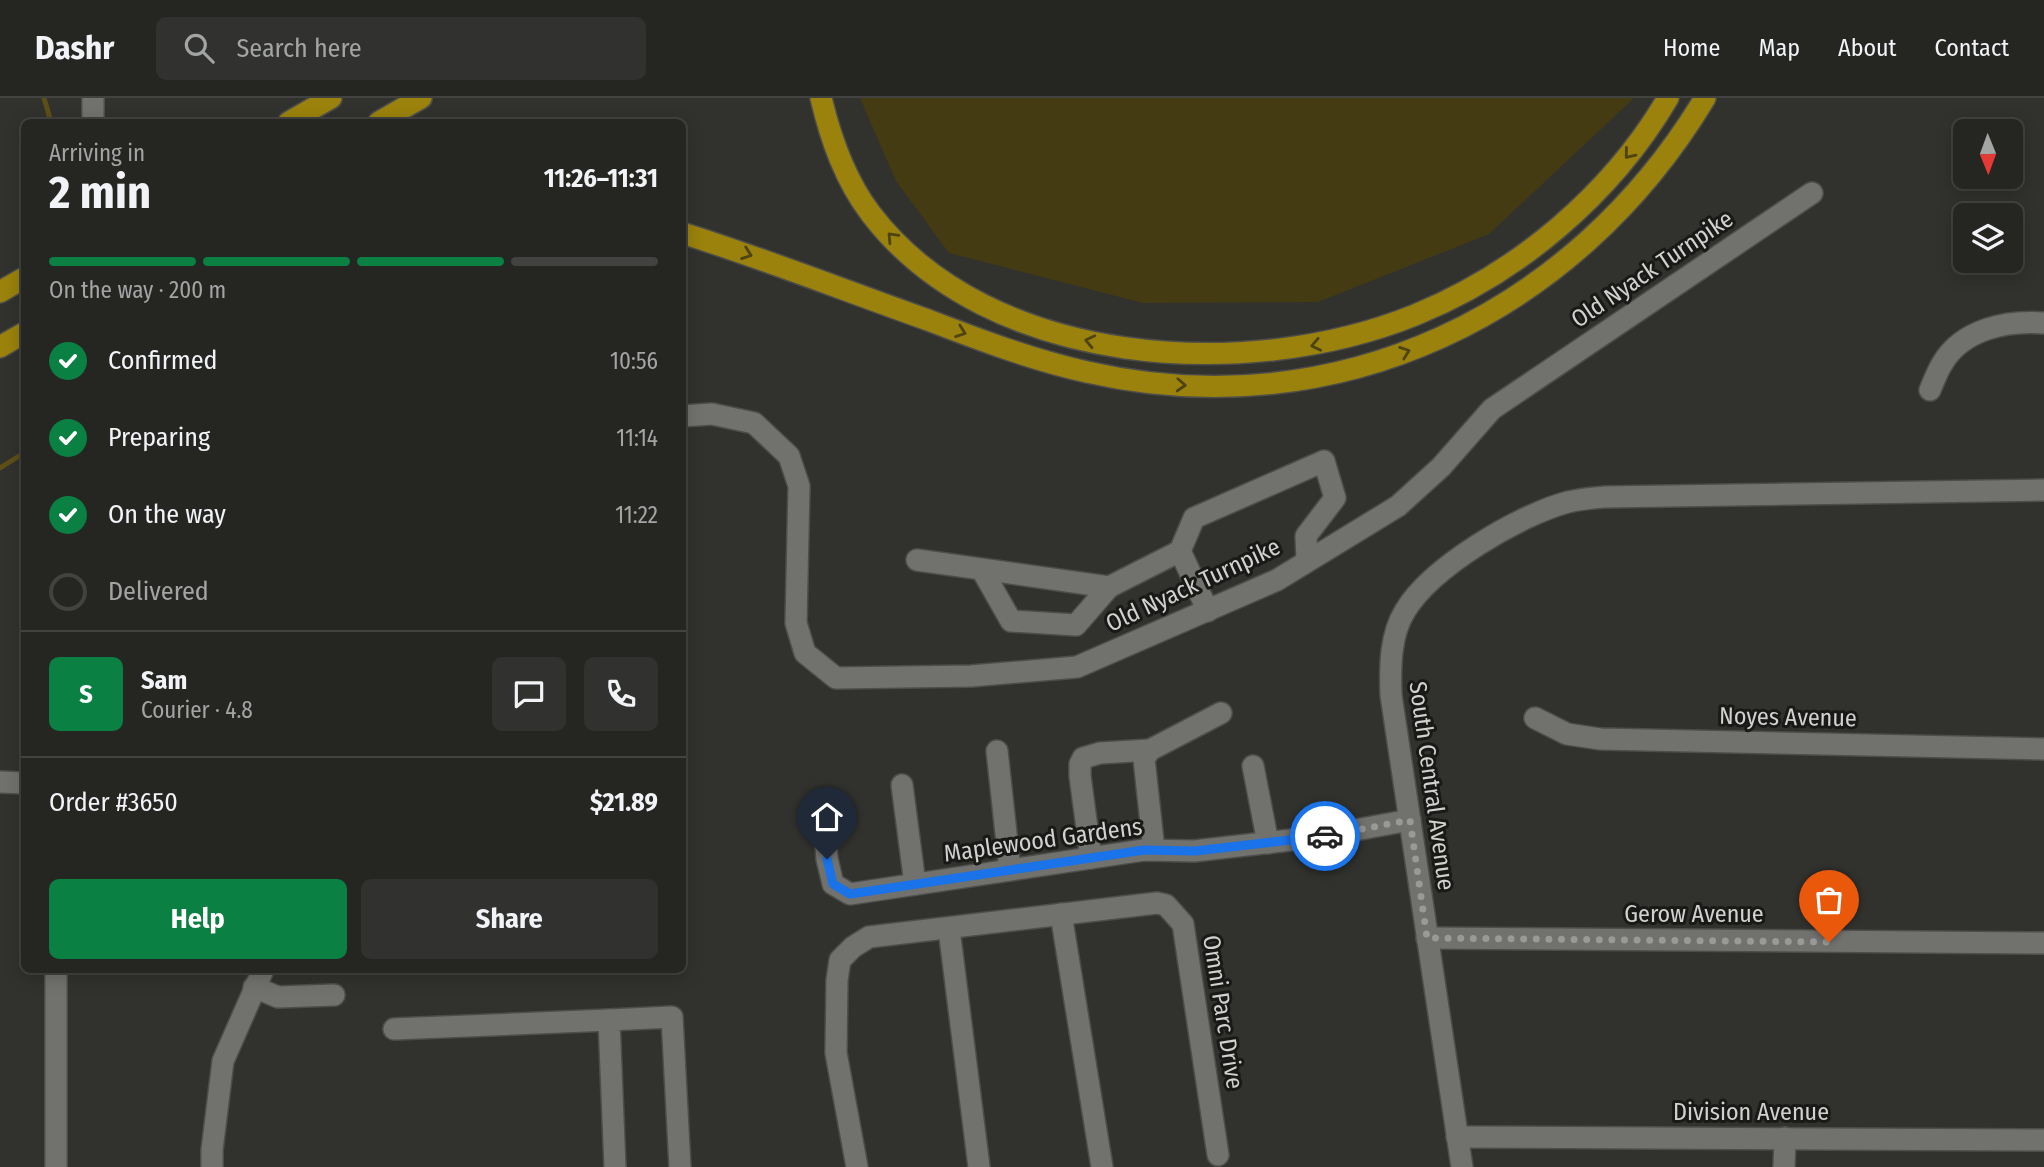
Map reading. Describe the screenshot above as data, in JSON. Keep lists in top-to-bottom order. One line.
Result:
{"streets":{"street":["Old Nyack Turnpike","Noyes Avenue","South Central Avenue","Maplewood Gardens","Gerow Avenue","Omni Parc Drive","Division Avenue"]},"crossings":[["South Central Avenue","Maplewood Gardens"],["South Central Avenue","Gerow Avenue"],["South Central Avenue","Division Avenue"]],"north":"bottom","page":{"header":"Dashr","search":"Search here","nav":["Home","Map","About","Contact"],"heading":["2 min","Arriving in","11:26–11:31"],"panel":["Sam","Courier · 4.8","Order #3650","$21.89"],"bar":"On the way · 200 m","list":[["Confirmed","10:56"],["Preparing","11:14"],["On the way","11:22"],"Delivered"],"round":"S","buttons":["Help","Share"]}}
